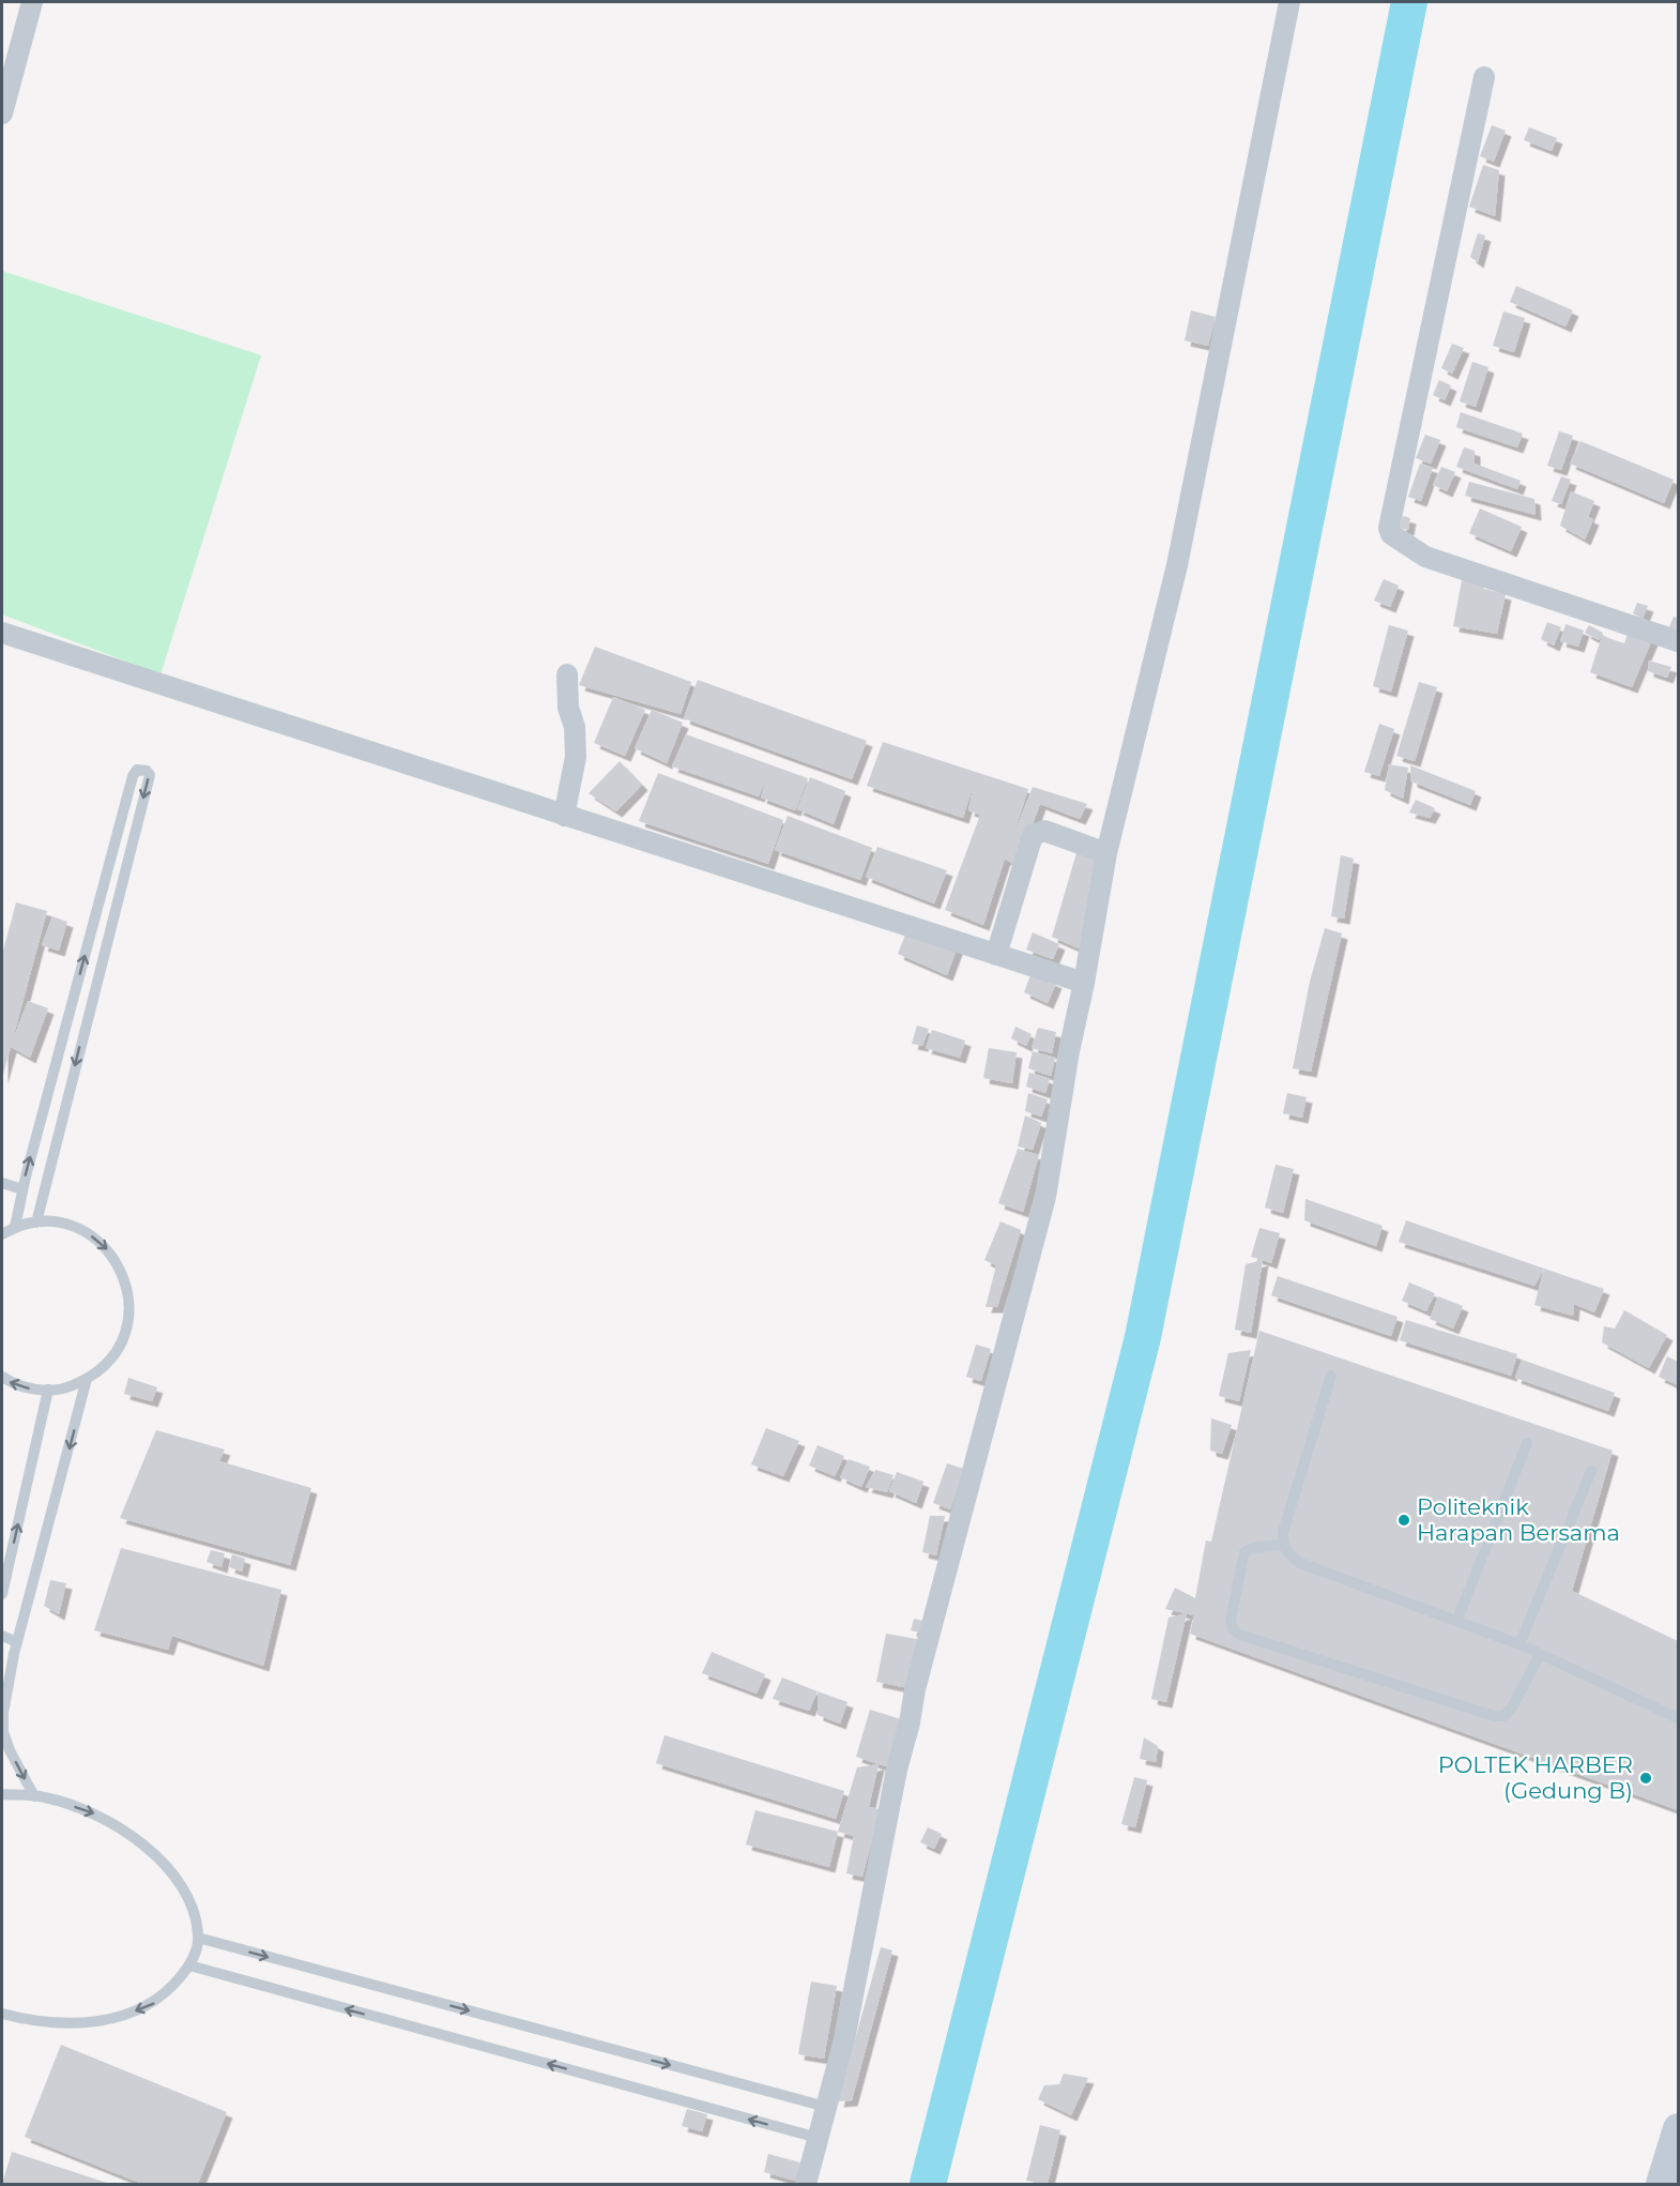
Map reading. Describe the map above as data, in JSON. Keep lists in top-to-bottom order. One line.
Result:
{"places":["Politeknik Harapan Bersama","POLTEK HARBER (Gedung B)"]}
